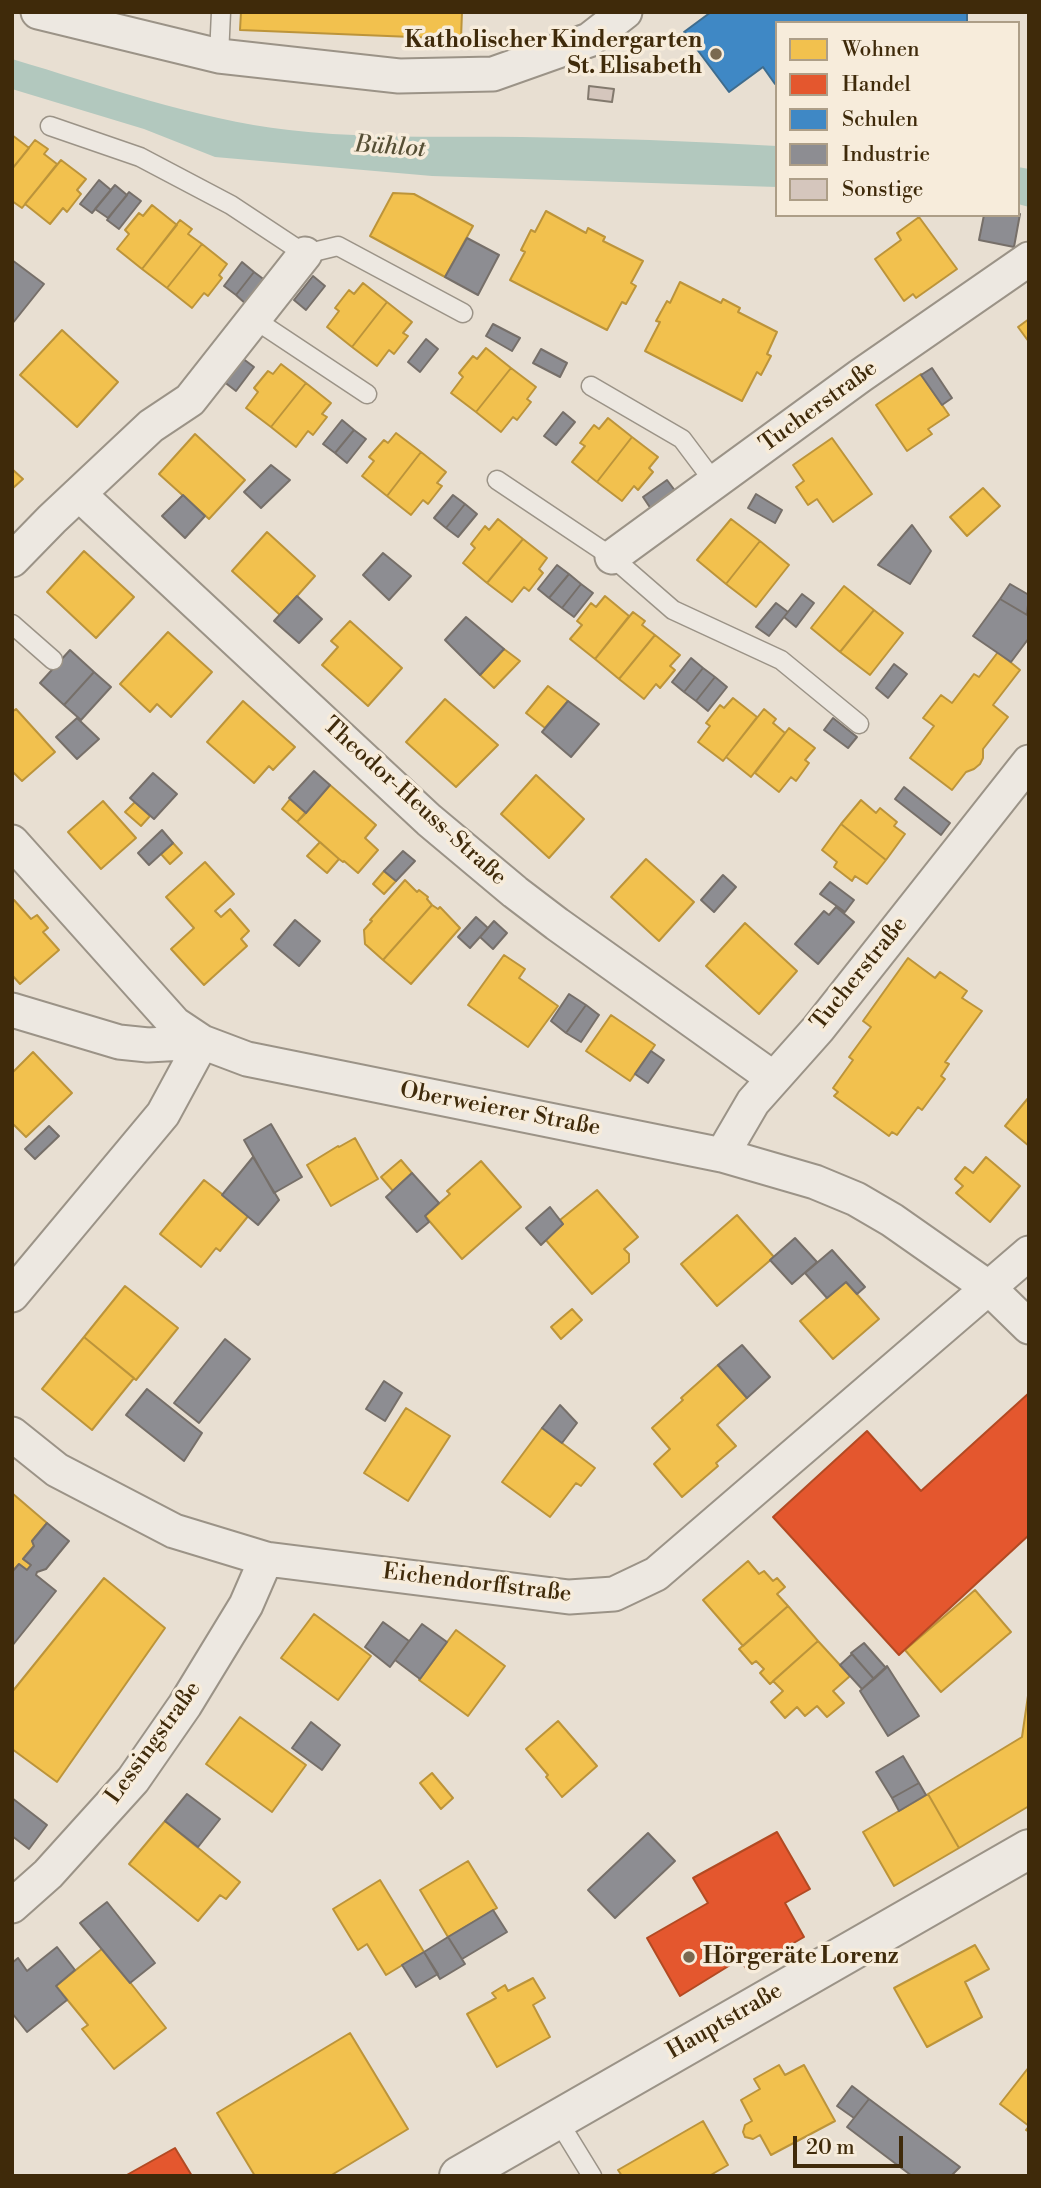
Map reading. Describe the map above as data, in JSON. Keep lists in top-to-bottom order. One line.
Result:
{"streets":{"street":["Tucherstraße","Theodor-Heuss-Straße","Oberweierer Straße","Eichendorffstraße","Lessingstraße","Hauptstraße"]},"crossings":[["Tucherstraße","Theodor-Heuss-Straße"],["Tucherstraße","Oberweierer Straße"],["Oberweierer Straße","Eichendorffstraße"],["Eichendorffstraße","Lessingstraße"]],"water":["Bühlot"],"places":["Katholischer Kindergarten St. Elisabeth","Hörgeräte Lorenz"],"legend":["Wohnen","Handel","Schulen","Industrie","Sonstige"],"scale_bar":"20 m"}
